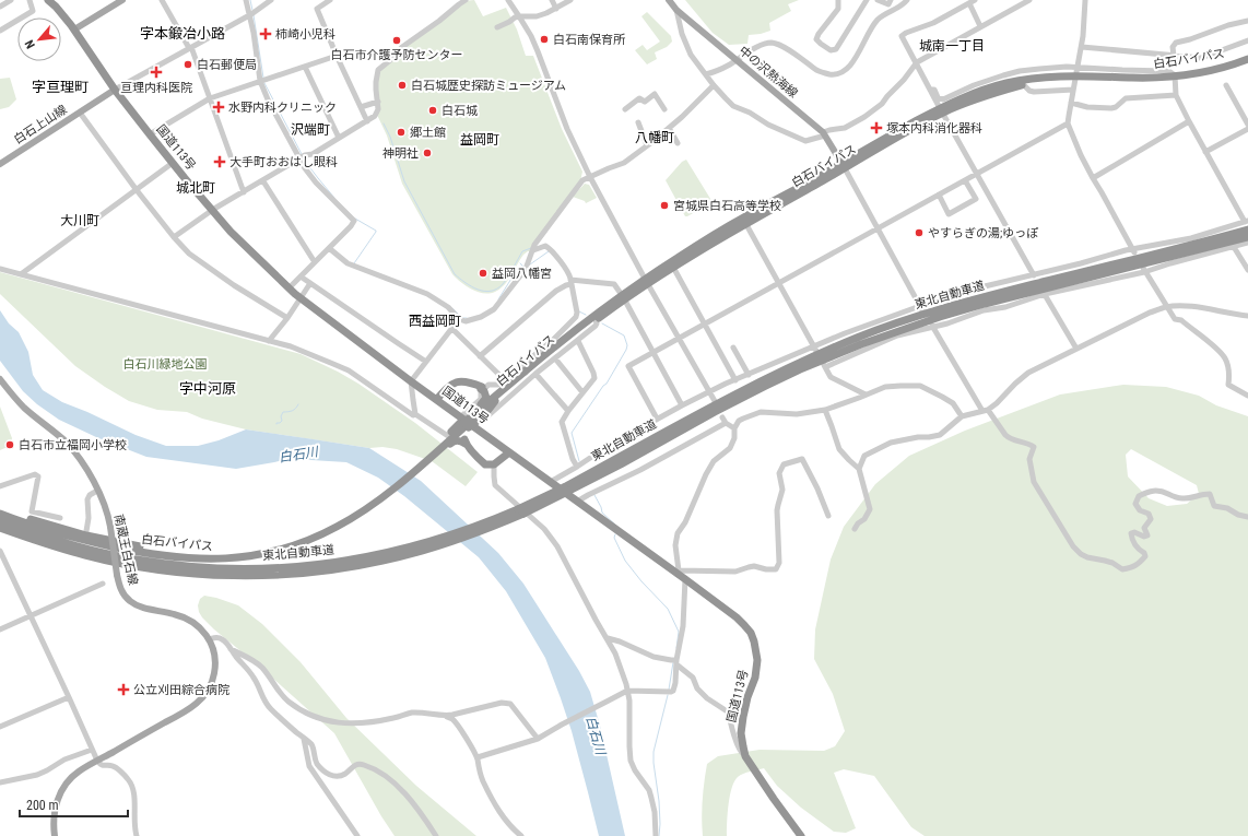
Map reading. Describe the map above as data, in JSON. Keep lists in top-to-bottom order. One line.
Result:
{"streets":{"highway":["白石バイパス","国道113号","東北自動車道"],"main road":["中の沢熱海線","白石上山線","南蔵王白石線"]},"crossings":[["白石バイパス","中の沢熱海線"],["白石バイパス","国道113号"],["白石上山線","国道113号"]],"districts":["字本鍛冶小路","城南一丁目","字亘理町","沢端町","八幡町","益岡町","城北町","大川町","西益岡町","字中河原"],"water":["白石川"],"parks":["白石川緑地公園"],"places":{"health":["柿崎小児科","亘理内科医院","水野内科クリニック","塚本内科消化器科","大手町おおはし眼科","公立刈田綜合病院"],"other":["白石南保育所","白石市介護予防センター","白石郵便局","白石城歴史探訪ミュージアム","白石城","郷土館","神明社","宮城県白石高等学校","やすらぎの湯;ゆっぽ","益岡八幡宮","白石市立福岡小学校"]},"scale_bar":"200 m","north":"bottom left"}
